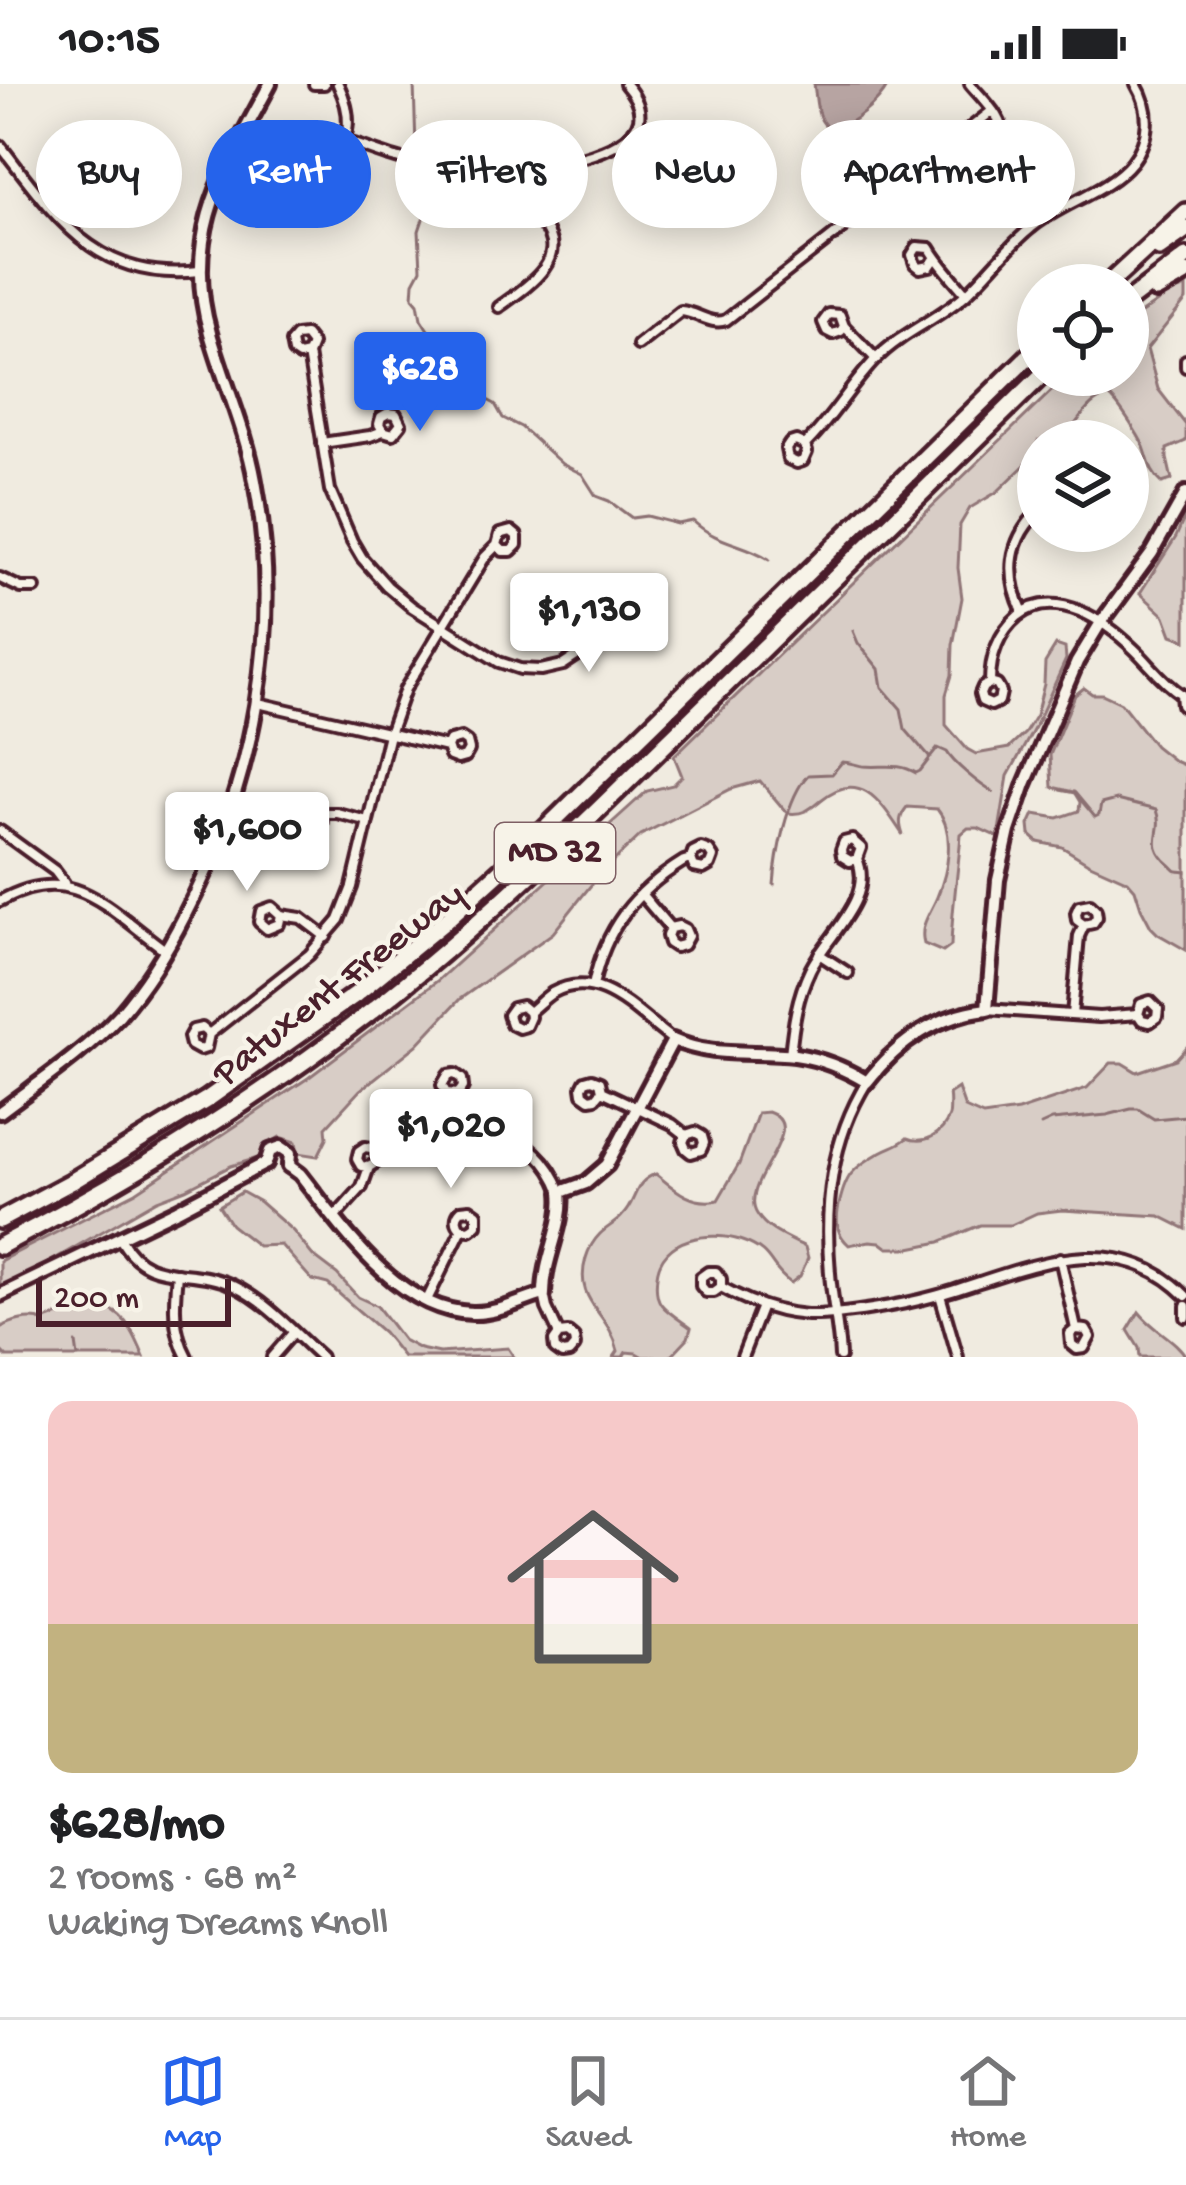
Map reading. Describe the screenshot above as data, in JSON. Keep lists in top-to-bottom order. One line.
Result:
{"streets":{"highway":["MD 32","Patuxent Freeway"]},"scale_bar":"200 m","page":{"status":"10:15","chip":["Buy","Rent","Filters","New","Apartment"],"price":["$628","$1,130","$1,600","$1,020"],"scale":"200 m","list":[{"name":"$628/mo","note":"2 rooms · 68 m² · Waking Dreams Knoll"}],"tabs":["Map","Saved","Home"]}}
